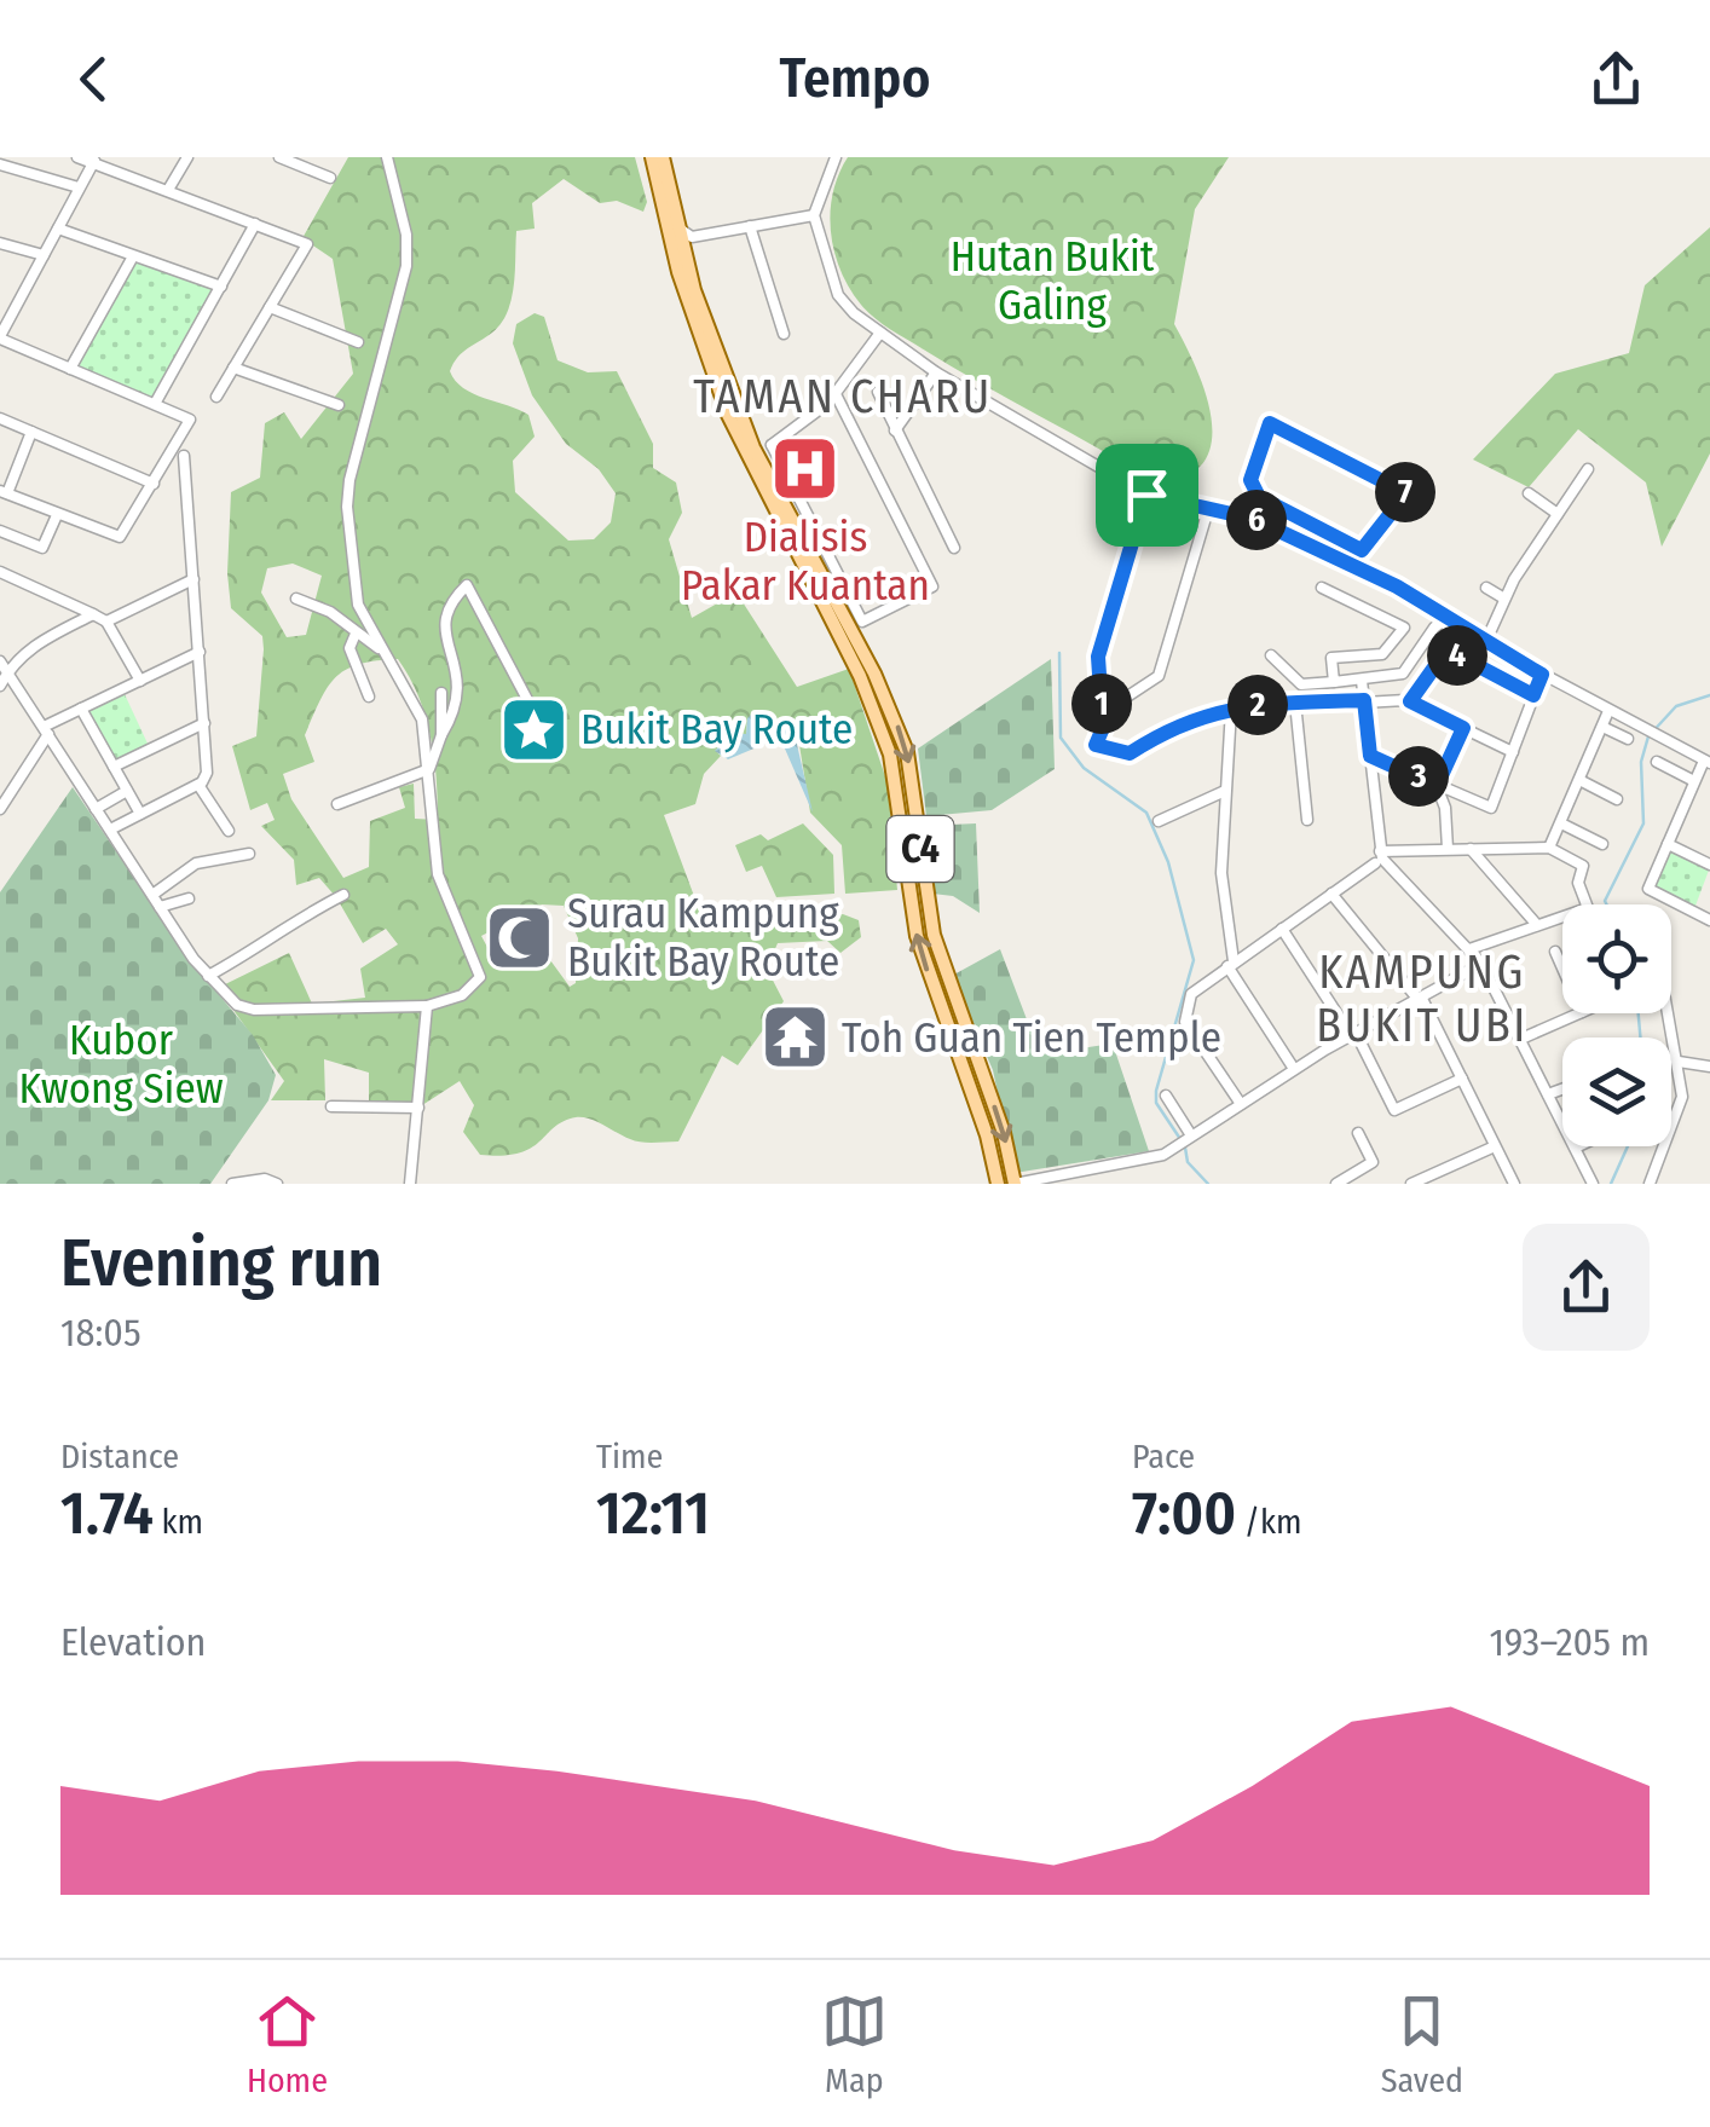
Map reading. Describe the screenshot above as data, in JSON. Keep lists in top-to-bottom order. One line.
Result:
{"streets":{"main road":["C4"]},"districts":["TAMAN CHARU","KAMPUNG BUKIT UBI"],"parks":["Hutan Bukit Galing","Kubor Kwong Siew"],"places":{"hospital":["Dialisis Pakar Kuantan"],"place":["Bukit Bay Route"],"mosque":["Surau Kampung Bukit Bay Route"],"temple":["Toh Guan Tien Temple"]},"page":{"header":"Tempo","pins":["7","6","4","1","2","3"],"heading":["Evening run","18:05"],"stats":[["Distance","1.74 km"],["Time","12:11"],["Pace","7:00 /km"]],"chart":["Elevation","193–205 m"],"tabs":["Home","Map","Saved"]}}
